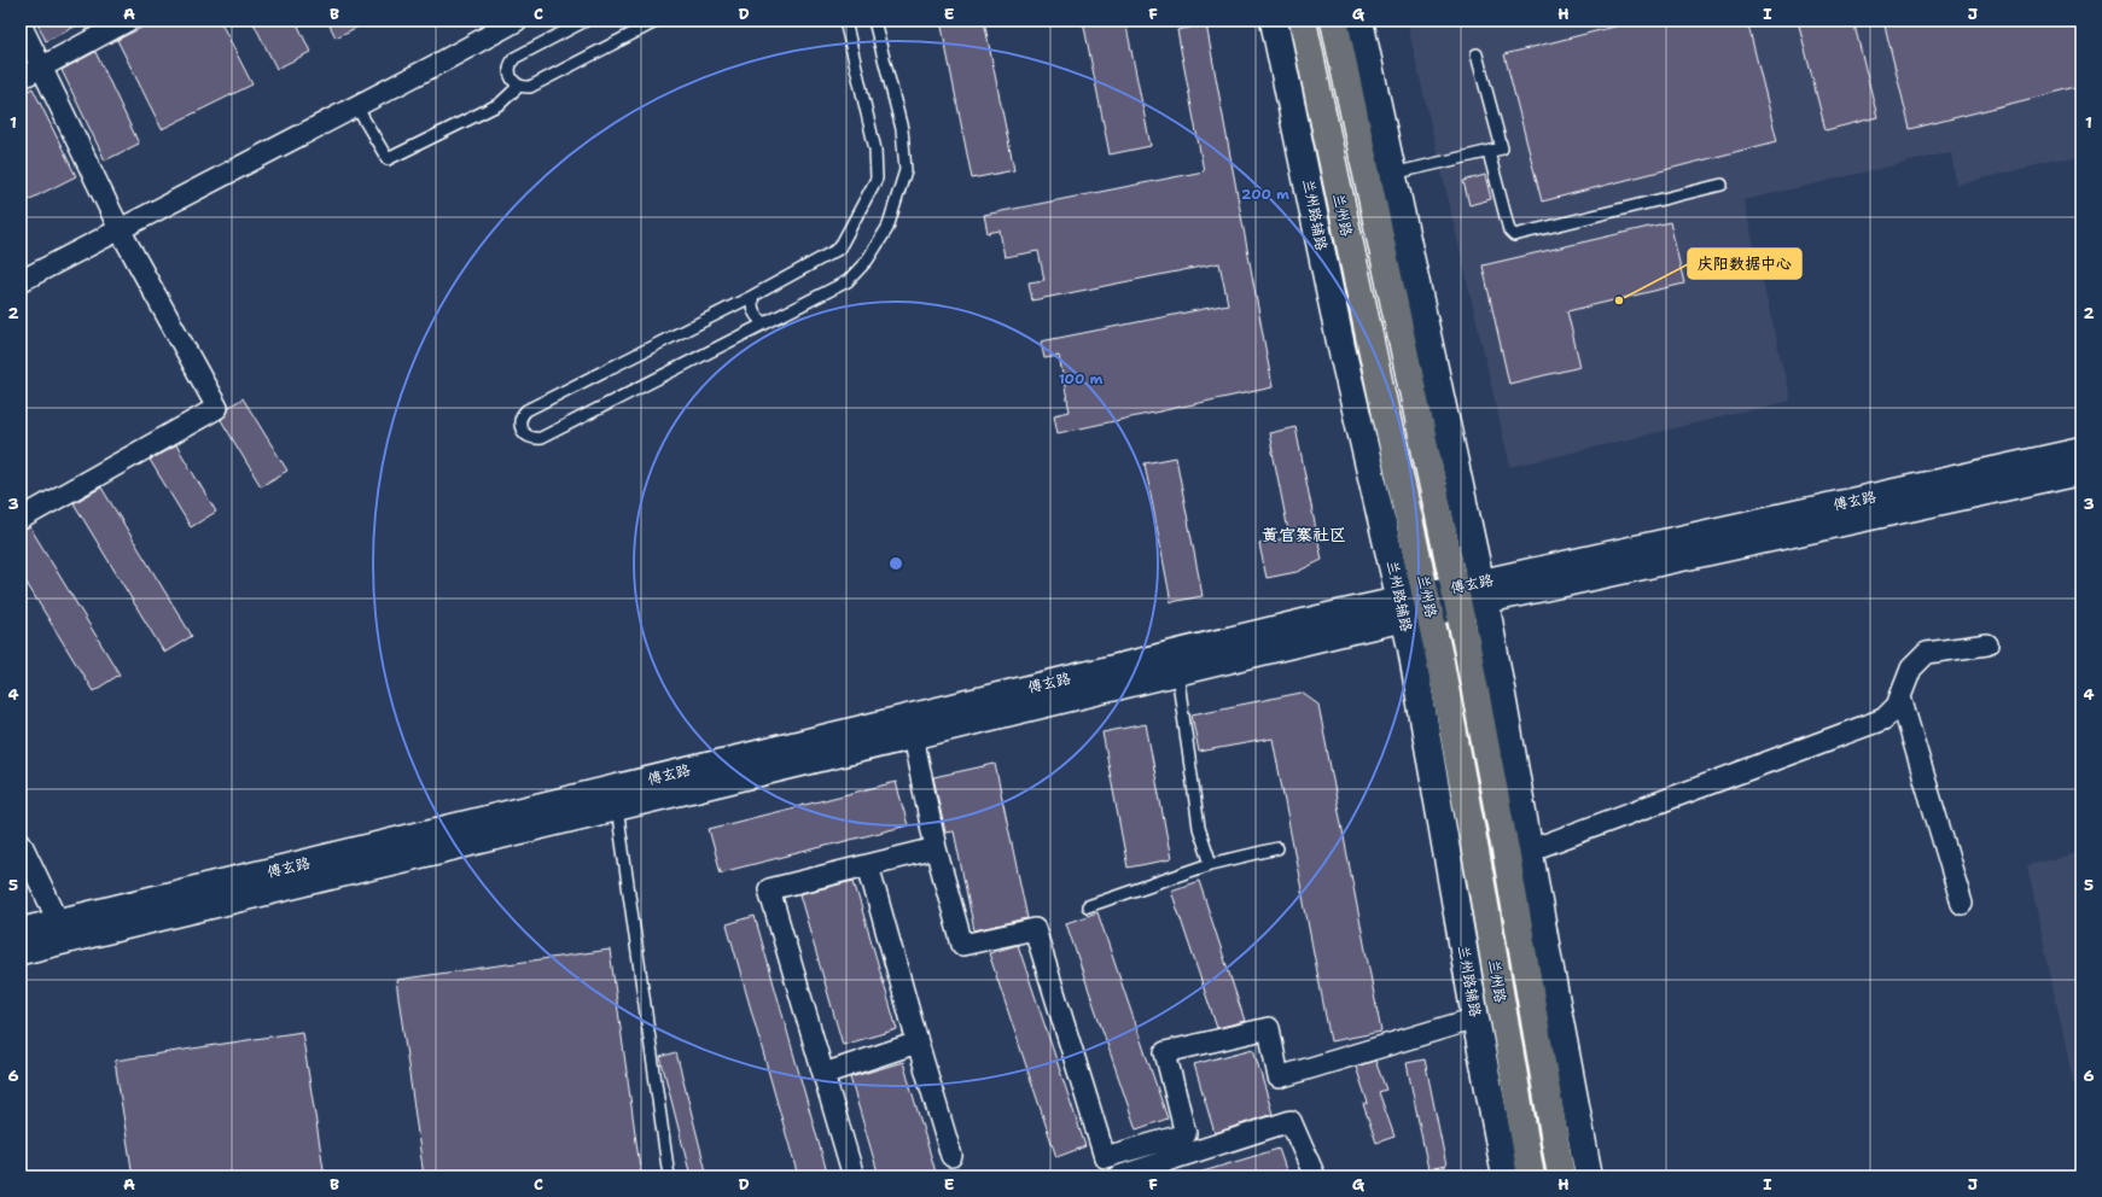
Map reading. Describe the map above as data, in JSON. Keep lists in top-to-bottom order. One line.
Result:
{"streets":{"main road":["兰州路"],"street":["兰州路辅路","傅玄路"]},"crossings":[["兰州路辅路","傅玄路"],["兰州路","傅玄路"]],"districts":["黄官寨社区"],"places":["庆阳数据中心"],"grid":{"columns":["A","B","C","D","E","F","G","H","I","J"],"rows":["1","2","3","4","5","6"]},"rings":["200 m","100 m"]}
